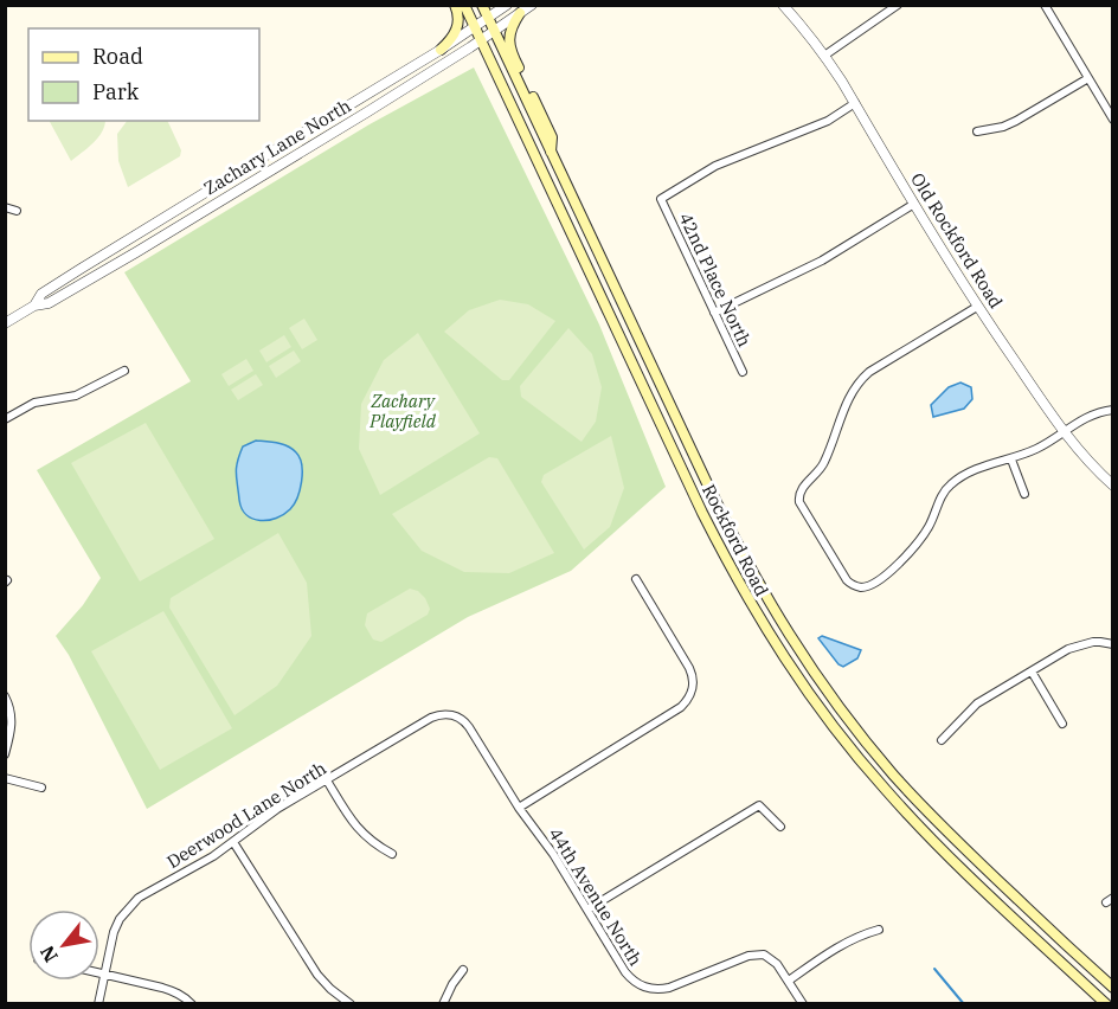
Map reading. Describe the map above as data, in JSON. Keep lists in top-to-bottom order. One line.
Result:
{"streets":{"main road":["Rockford Road"],"street":["Zachary Lane North","Old Rockford Road","42nd Place North","Deerwood Lane North","44th Avenue North"]},"crossings":[["Zachary Lane North","Rockford Road"],["Old Rockford Road","42nd Place North"],["Deerwood Lane North","44th Avenue North"]],"parks":["Zachary Playfield"],"legend":["Road","Park"],"north":"bottom left"}
